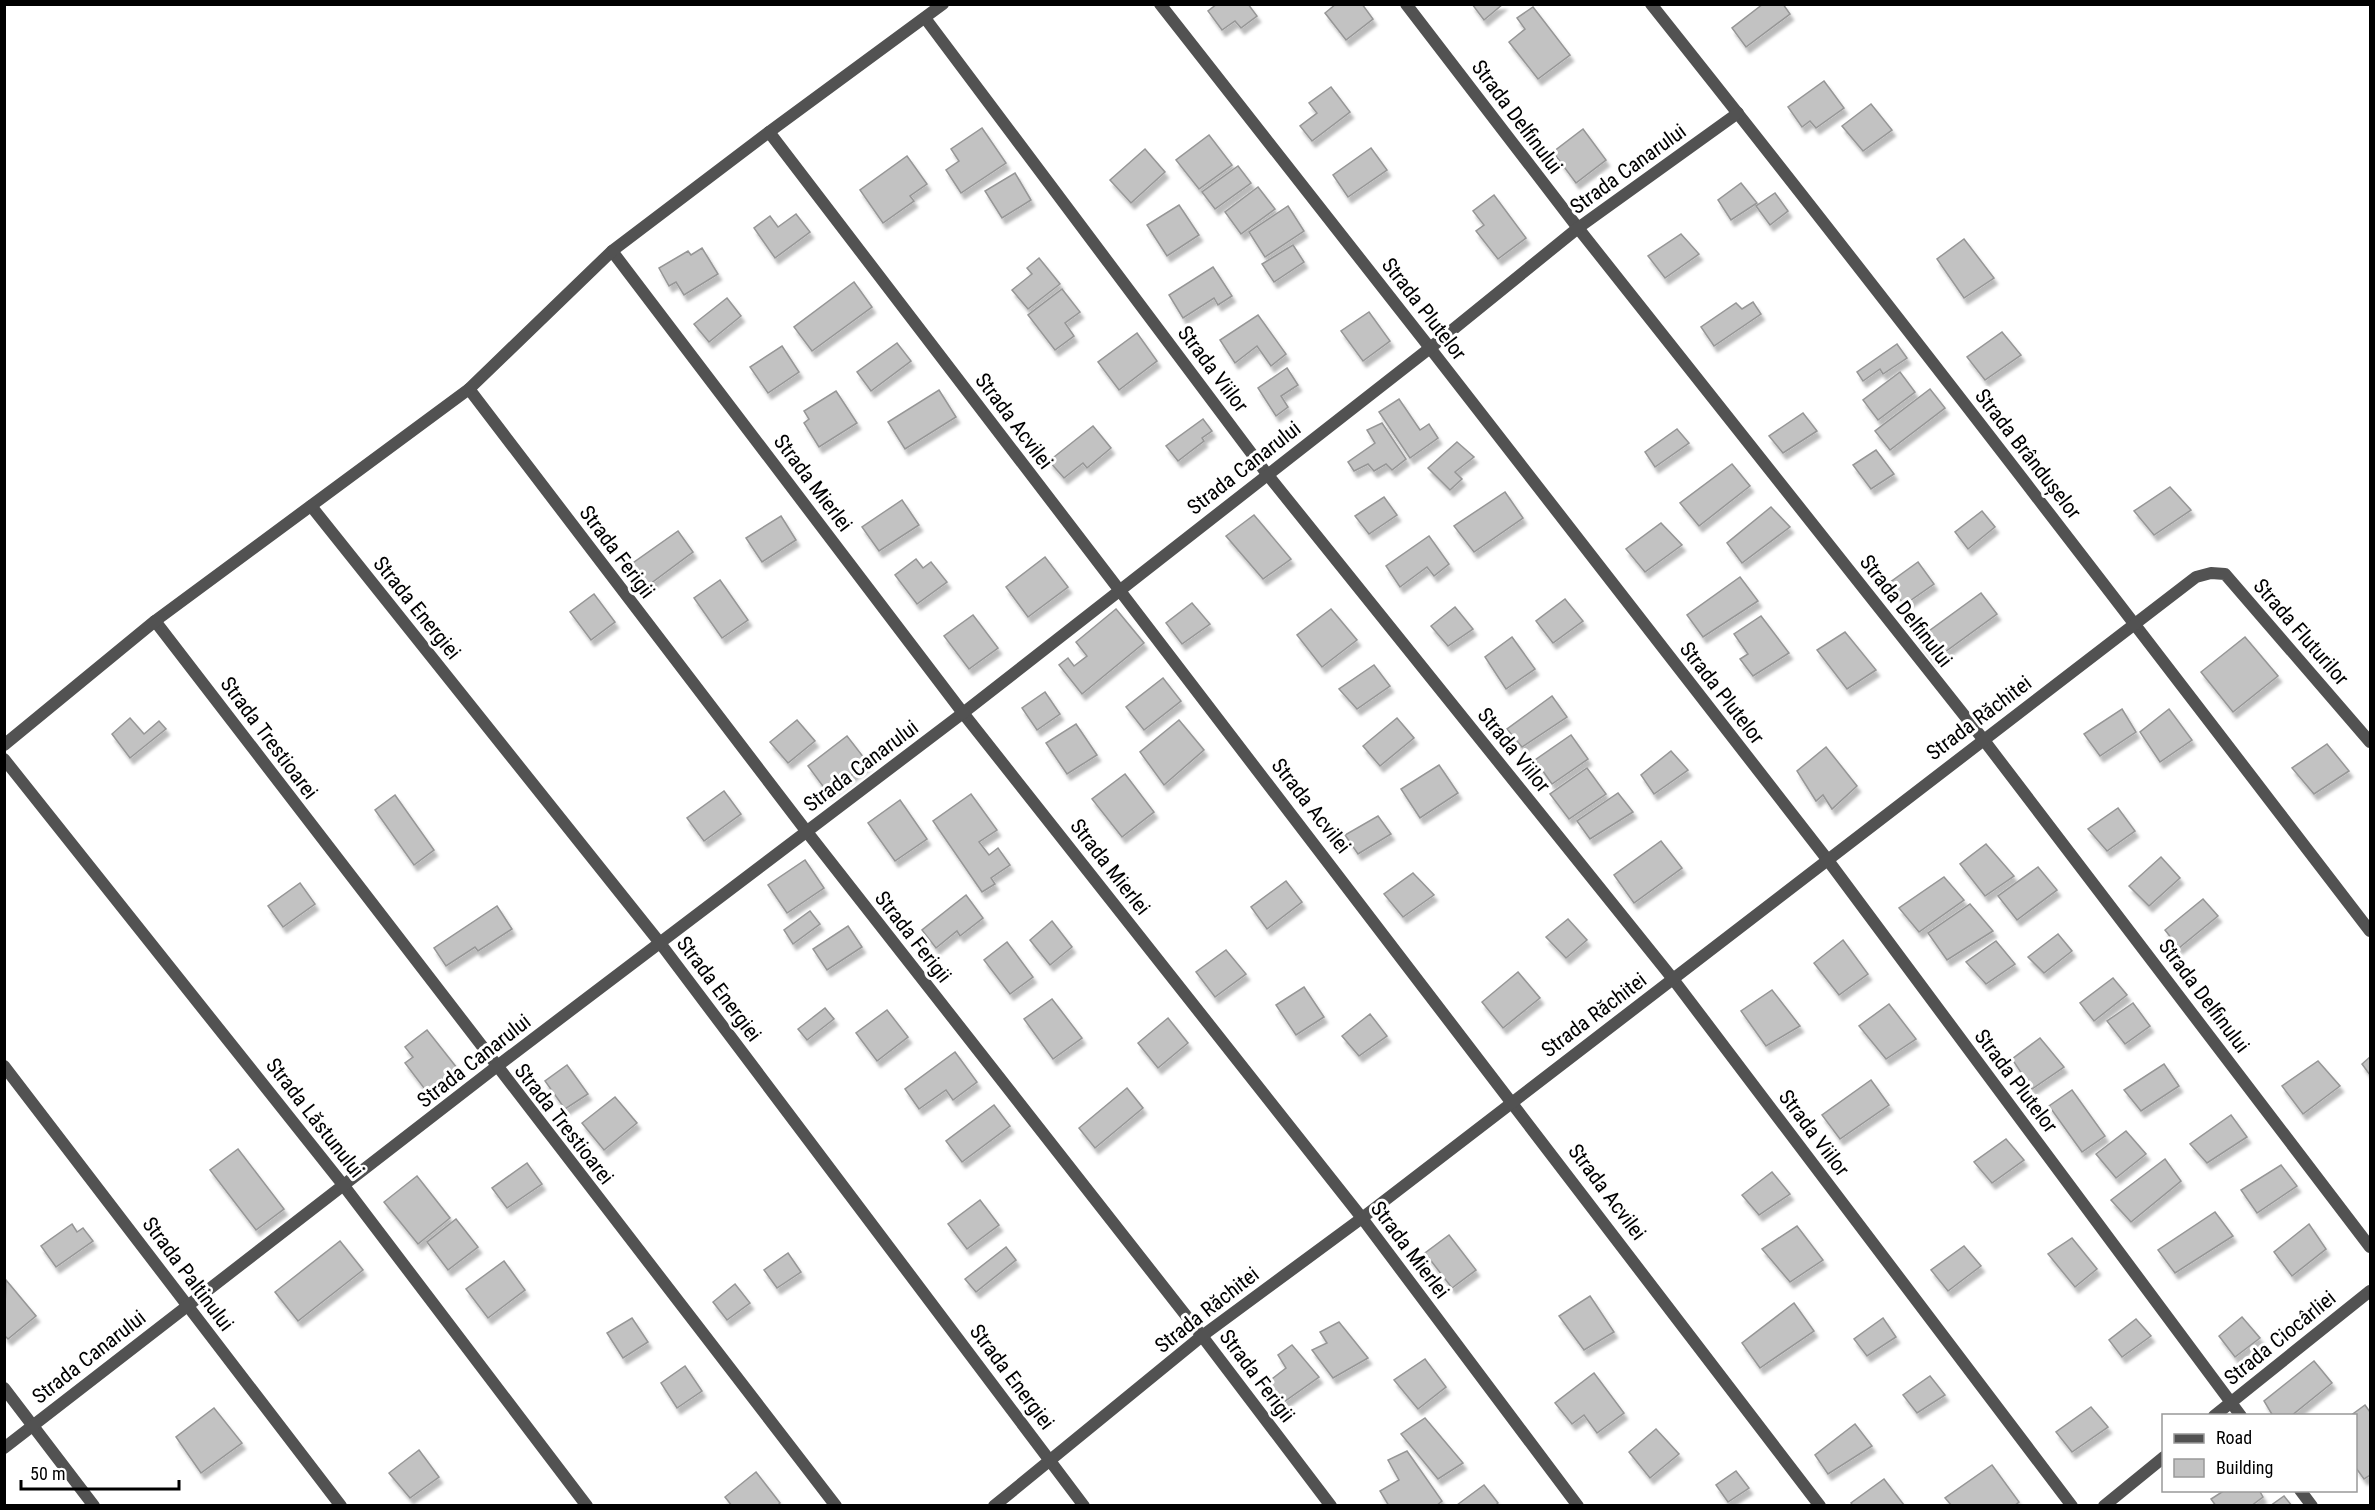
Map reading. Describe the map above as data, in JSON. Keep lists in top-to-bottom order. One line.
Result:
{"streets":{"street":["Strada Delfinului","Strada Canarului","Strada Plutelor","Strada Viilor","Strada Acvilei","Strada Brândușelor","Strada Mierlei","Strada Ferigii","Strada Energiei","Strada Fluturilor","Strada Răchitei","Strada Trestioarei","Strada Lăstunului","Strada Paltinului","Strada Ciocârliei"]},"crossings":[["Strada Delfinului","Strada Canarului"],["Strada Delfinului","Strada Răchitei"],["Strada Canarului","Strada Plutelor"],["Strada Canarului","Strada Viilor"],["Strada Canarului","Strada Acvilei"],["Strada Canarului","Strada Brândușelor"],["Strada Canarului","Strada Mierlei"],["Strada Canarului","Strada Ferigii"],["Strada Canarului","Strada Energiei"],["Strada Canarului","Strada Trestioarei"],["Strada Canarului","Strada Lăstunului"],["Strada Canarului","Strada Paltinului"],["Strada Plutelor","Strada Răchitei"],["Strada Plutelor","Strada Ciocârliei"],["Strada Viilor","Strada Răchitei"],["Strada Acvilei","Strada Răchitei"],["Strada Brândușelor","Strada Răchitei"],["Strada Mierlei","Strada Răchitei"],["Strada Ferigii","Strada Răchitei"],["Strada Energiei","Strada Răchitei"],["Strada Fluturilor","Strada Răchitei"]],"legend":["Road","Building"],"scale_bar":"50 m"}
